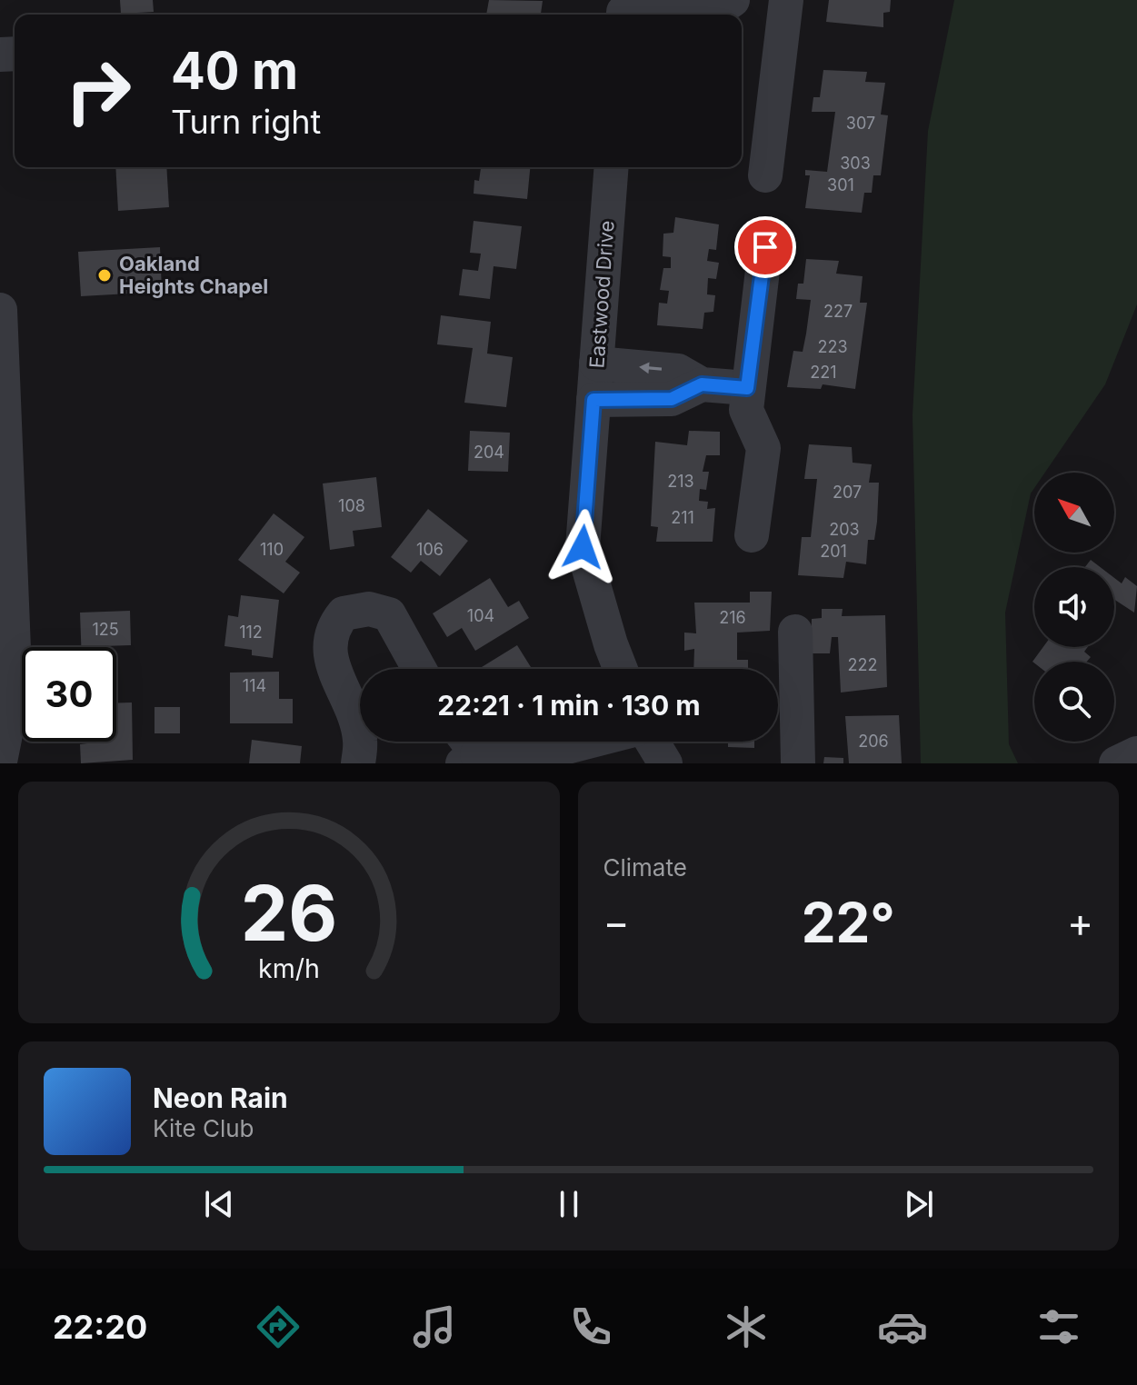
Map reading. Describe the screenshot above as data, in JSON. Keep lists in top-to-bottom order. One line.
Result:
{"streets":{"street":["Eastwood Drive"]},"places":["Oakland Heights Chapel"],"house_numbers":["307","303","301","227","223","221","204","213","207","108","211","203","110","106","201","104","216","125","112","222","114","206"],"north":"top left","page":{"turn":["40 m","Turn right"],"limit":"30","trip":"22:21 · 1 min · 130 m","tile":"Climate","heat":["−","22°","+"],"song":["Neon Rain","Kite Club"],"tabs":"22:20","gauge":["26","km/h"]}}
